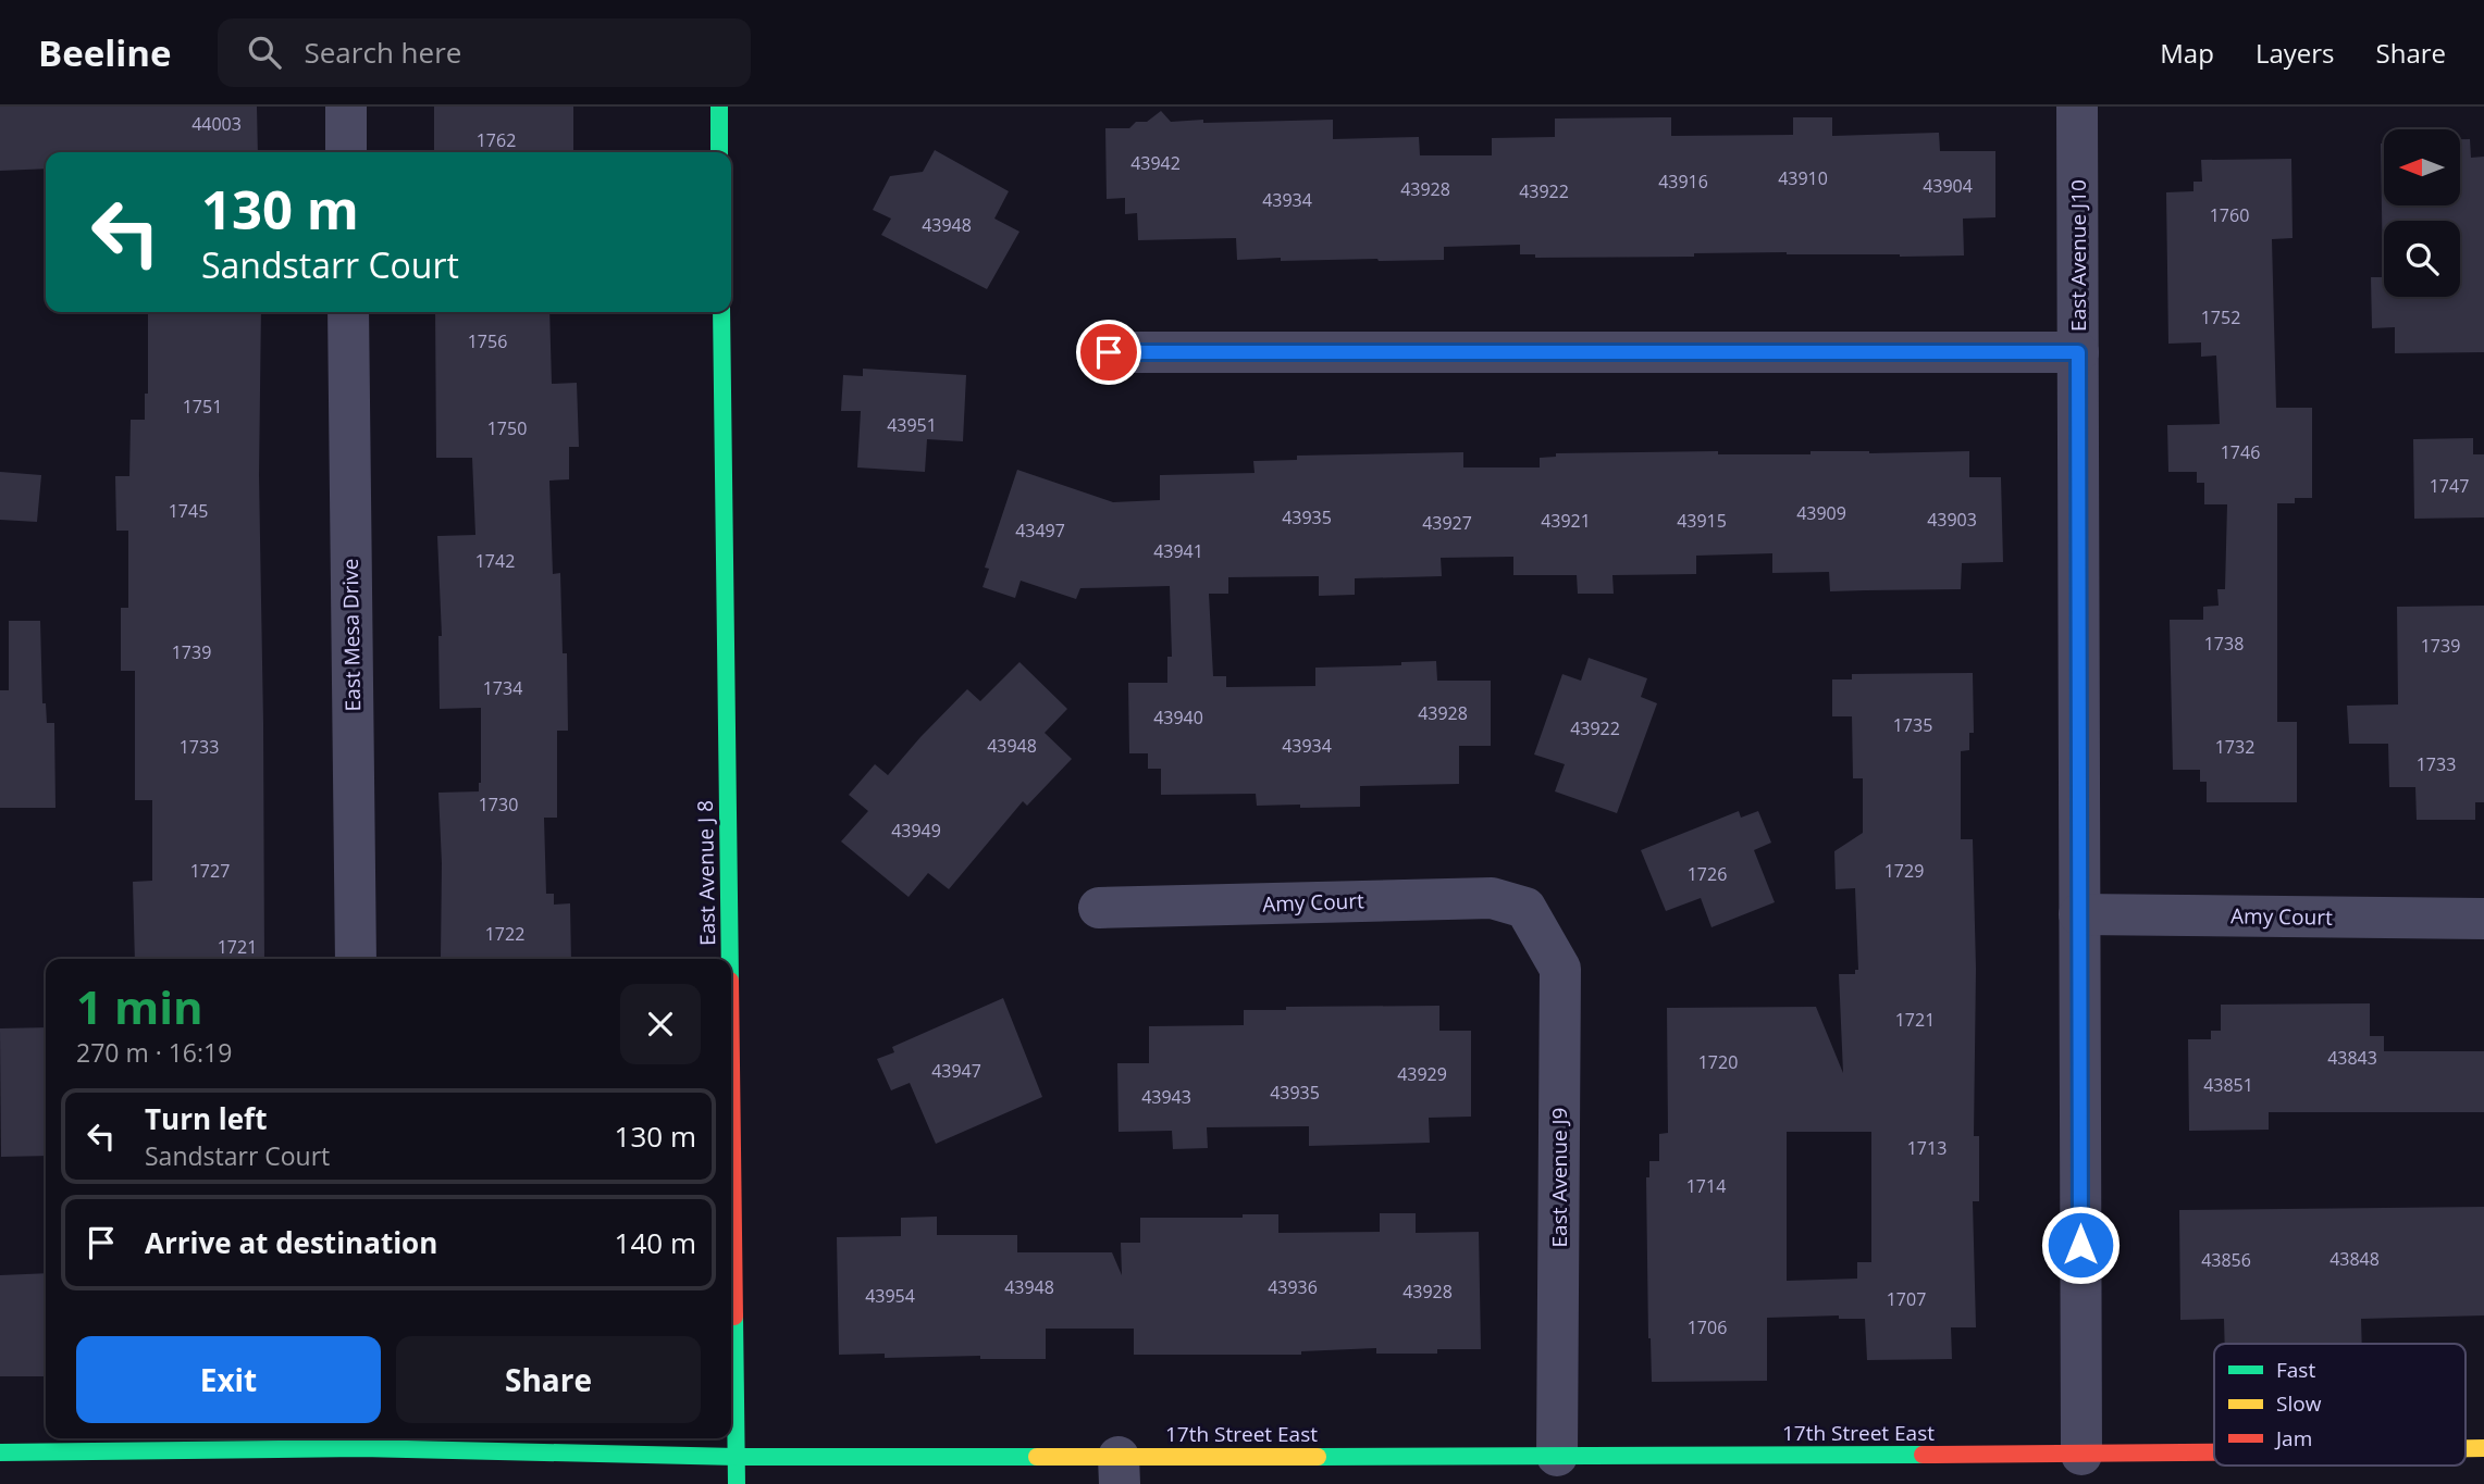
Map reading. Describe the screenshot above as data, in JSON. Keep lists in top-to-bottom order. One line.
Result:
{"streets":{"street":["East Avenue J10","East Mesa Drive","East Avenue J 8","Amy Court","East Avenue J9","17th Street East"]},"crossings":[["East Avenue J10","Amy Court"],["East Avenue J10","17th Street East"],["East Avenue J 8","17th Street East"],["Amy Court","East Avenue J9"],["East Avenue J9","17th Street East"]],"house_numbers":["44003","1762","43942","43910","43916","43904","43928","43922","43934","1760","43948","1752","1756","1751","43951","1750","1746","1747","1745","43909","43935","43903","43921","43915","43927","43497","43941","1742","1738","1739","1739","1734","43928","43940","1735","43922","43948","43934","1733","1732","1733","1730","43949","1727","1729","1726","1722","1721","1721","43843","1720","43947","43929","43851","43935","43943","1713","1714","43848","43856","43948","43936","43928","43954","1707","1706"],"legend":["Fast","Slow","Jam"],"north":"left","page":{"header":"Beeline","search":"Search here","nav":["Map","Layers","Share"],"turn":["130 m","Sandstarr Court"],"heading":["1 min","270 m · 16:19"],"list":[{"name":"Turn left","note":"Sandstarr Court","value":"130 m"},{"name":"Arrive at destination","value":"140 m"}],"buttons":["Exit","Share"]}}
